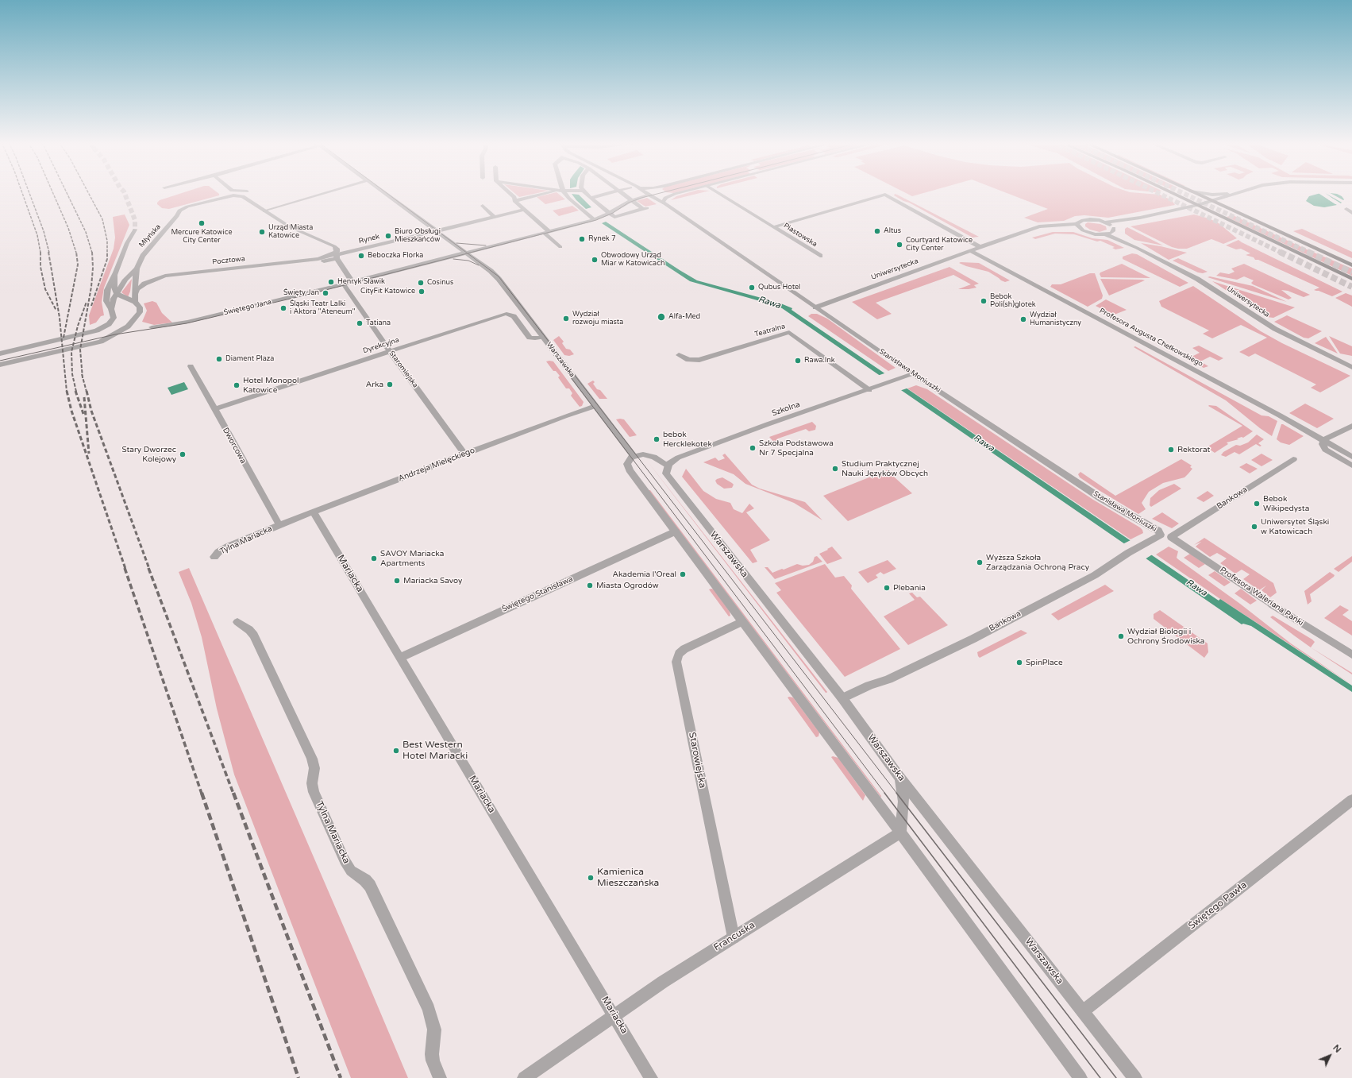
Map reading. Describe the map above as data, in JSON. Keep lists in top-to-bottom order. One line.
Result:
{"streets":{"street":["Piastowska","Młyńska","Rynek","Pocztowa","Uniwersytecka","Świętego Jana","Teatralna","Profesora Augusta Chełkowskiego","Dyrekcyjna","Warszawska","Staromiejska","Stanisława Moniuszki","Szkolna","Dworcowa","Andrzeja Mielęckiego","Bankowa","Tylna Mariacka","Mariacka","Świętego Stanisława","Profesora Waleriana Pańki","Starowiejska","Świętego Pawła","Francuska"]},"crossings":[["Piastowska","Uniwersytecka"],["Młyńska","Pocztowa"],["Rynek","Pocztowa"],["Uniwersytecka","Profesora Augusta Chełkowskiego"],["Uniwersytecka","Stanisława Moniuszki"],["Świętego Jana","Staromiejska"],["Teatralna","Szkolna"],["Dyrekcyjna","Warszawska"],["Dyrekcyjna","Staromiejska"],["Dyrekcyjna","Dworcowa"],["Warszawska","Szkolna"],["Warszawska","Andrzeja Mielęckiego"],["Warszawska","Bankowa"],["Warszawska","Świętego Pawła"],["Staromiejska","Andrzeja Mielęckiego"],["Stanisława Moniuszki","Szkolna"],["Stanisława Moniuszki","Bankowa"],["Dworcowa","Andrzeja Mielęckiego"],["Dworcowa","Tylna Mariacka"],["Andrzeja Mielęckiego","Tylna Mariacka"],["Andrzeja Mielęckiego","Mariacka"],["Bankowa","Profesora Waleriana Pańki"],["Mariacka","Świętego Stanisława"],["Mariacka","Francuska"],["Starowiejska","Francuska"]],"water":["Rawa"],"places":["Mercure Katowice City Center","Altus","Urząd Miasta Katowice","Biuro Obsługi Mieszkańców","Rynek 7","Courtyard Katowice City Center","Beboczka Florka","Obwodowy Urząd Miar w Katowicach","Henryk Sławik","Cosinus","Qubus Hotel","CityFit Katowice","Święty Jan","Bebok Poli(sh)glotek","Śląski Teatr Lalki i Aktora \"Ateneum\"","Alfa-Med","Wydział rozwoju miasta","Wydział Humanistyczny","Tatiana","Diament Plaza","Rawa.Ink","Arka","Hotel Monopol Katowice","bebok Hercklekotek","Szkoła Podstawowa Nr 7 Specjalna","Rektorat","Stary Dworzec Kolejowy","Studium Praktycznej Nauki Języków Obcych","Bebok Wikipedysta","Uniwersytet Śląski w Katowicach","SAVOY Mariacka Apartments","Wyższa Szkoła Zarządzania Ochroną Pracy","Akademia l'Oreal","Mariacka Savoy","Miasta Ogrodów","Plebania","Wydział Biologii i Ochrony Środowiska","SpinPlace","Best Western Hotel Mariacki","Kamienica Mieszczańska"],"north":"top right"}
